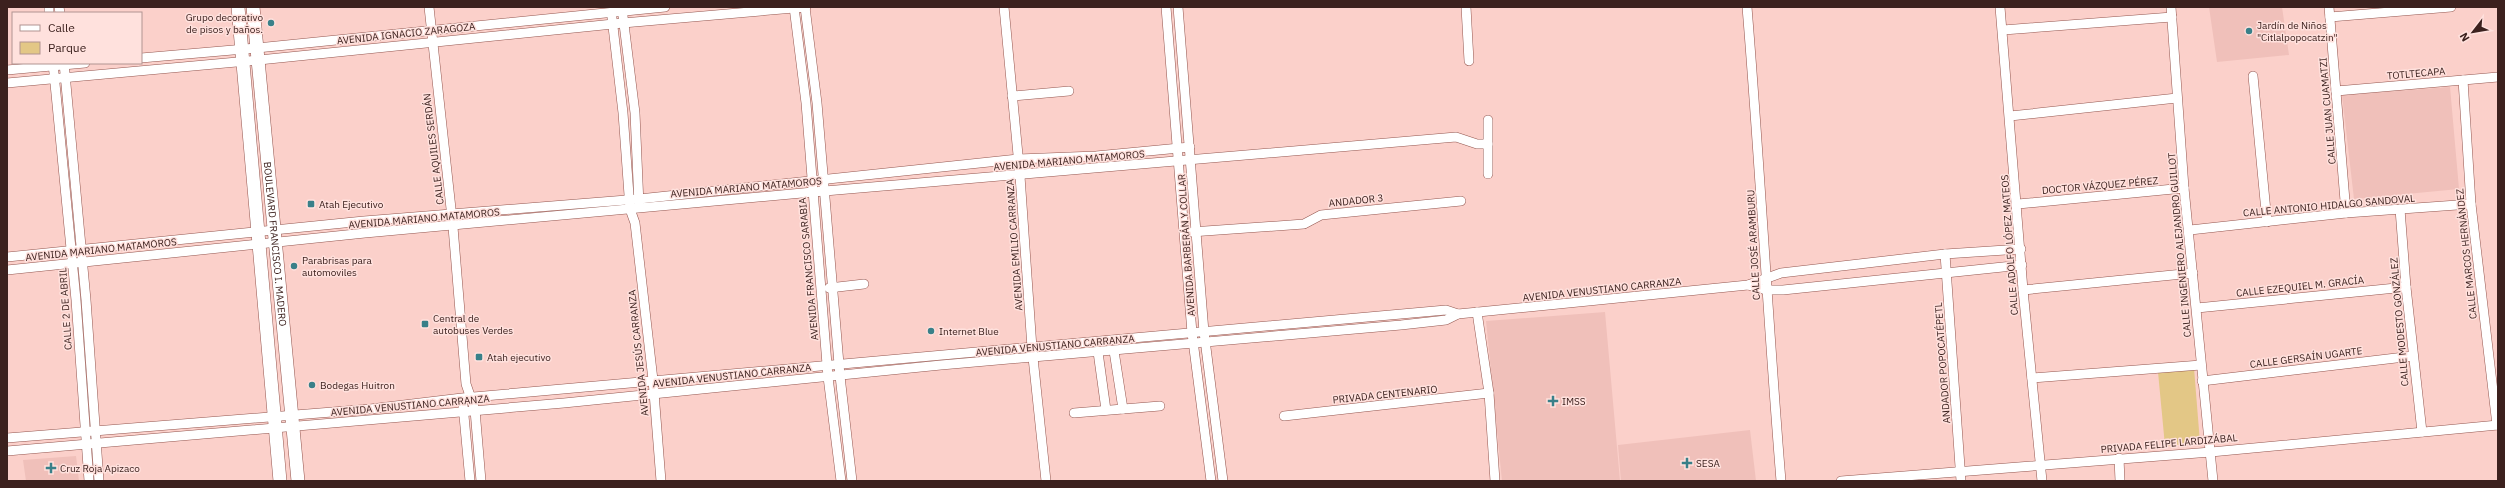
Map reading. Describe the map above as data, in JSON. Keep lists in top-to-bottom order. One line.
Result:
{"streets":{"main road":["BOULEVARD FRANCISCO I. MADERO"],"street":["AVENIDA IGNACIO ZARAGOZA","TOTLTECAPA","CALLE JUAN CUAMATZI","CALLE AQUILES SERDÁN","AVENIDA MARIANO MATAMOROS","DOCTOR VÁZQUEZ PÉREZ","ANDADOR 3","CALLE ANTONIO HIDALGO SANDOVAL","AVENIDA EMILIO CARRANZA","AVENIDA BARBERÁN Y COLLAR","CALLE JOSÉ ARAMBURU","CALLE ADOLFO LÓPEZ MATEOS","CALLE INGENIERO ALEJANDRO GUILLOT","CALLE MARCOS HERNÁNDEZ","AVENIDA FRANCISCO SARABIA","CALLE EZEQUIEL M. GRACÍA","AVENIDA VENUSTIANO CARRANZA","CALLE 2 DE ABRIL","CALLE MODESTO GONZÁLEZ","AVENIDA JESÚS CARRANZA","CALLE GERSAÍN UGARTE","ANDADOR POPOCATÉPETL","PRIVADA CENTENARIO","PRIVADA FELIPE LARDIZÁBAL"]},"crossings":[["AVENIDA IGNACIO ZARAGOZA","CALLE AQUILES SERDÁN"],["AVENIDA IGNACIO ZARAGOZA","BOULEVARD FRANCISCO I. MADERO"],["AVENIDA IGNACIO ZARAGOZA","AVENIDA FRANCISCO SARABIA"],["AVENIDA IGNACIO ZARAGOZA","CALLE 2 DE ABRIL"],["AVENIDA IGNACIO ZARAGOZA","AVENIDA JESÚS CARRANZA"],["TOTLTECAPA","CALLE JUAN CUAMATZI"],["TOTLTECAPA","CALLE MARCOS HERNÁNDEZ"],["CALLE JUAN CUAMATZI","CALLE ANTONIO HIDALGO SANDOVAL"],["CALLE AQUILES SERDÁN","AVENIDA MARIANO MATAMOROS"],["CALLE AQUILES SERDÁN","AVENIDA VENUSTIANO CARRANZA"],["AVENIDA MARIANO MATAMOROS","BOULEVARD FRANCISCO I. MADERO"],["AVENIDA MARIANO MATAMOROS","AVENIDA EMILIO CARRANZA"],["AVENIDA MARIANO MATAMOROS","AVENIDA BARBERÁN Y COLLAR"],["AVENIDA MARIANO MATAMOROS","AVENIDA FRANCISCO SARABIA"],["AVENIDA MARIANO MATAMOROS","CALLE 2 DE ABRIL"],["AVENIDA MARIANO MATAMOROS","AVENIDA JESÚS CARRANZA"],["DOCTOR VÁZQUEZ PÉREZ","CALLE ADOLFO LÓPEZ MATEOS"],["DOCTOR VÁZQUEZ PÉREZ","CALLE INGENIERO ALEJANDRO GUILLOT"],["ANDADOR 3","AVENIDA BARBERÁN Y COLLAR"],["CALLE ANTONIO HIDALGO SANDOVAL","CALLE INGENIERO ALEJANDRO GUILLOT"],["CALLE ANTONIO HIDALGO SANDOVAL","CALLE MARCOS HERNÁNDEZ"],["CALLE ANTONIO HIDALGO SANDOVAL","CALLE MODESTO GONZÁLEZ"],["BOULEVARD FRANCISCO I. MADERO","AVENIDA VENUSTIANO CARRANZA"],["AVENIDA EMILIO CARRANZA","AVENIDA VENUSTIANO CARRANZA"],["AVENIDA BARBERÁN Y COLLAR","AVENIDA VENUSTIANO CARRANZA"],["CALLE JOSÉ ARAMBURU","AVENIDA VENUSTIANO CARRANZA"],["CALLE ADOLFO LÓPEZ MATEOS","AVENIDA VENUSTIANO CARRANZA"],["CALLE ADOLFO LÓPEZ MATEOS","PRIVADA FELIPE LARDIZÁBAL"],["CALLE INGENIERO ALEJANDRO GUILLOT","CALLE EZEQUIEL M. GRACÍA"],["CALLE INGENIERO ALEJANDRO GUILLOT","CALLE GERSAÍN UGARTE"],["CALLE INGENIERO ALEJANDRO GUILLOT","PRIVADA FELIPE LARDIZÁBAL"],["CALLE MARCOS HERNÁNDEZ","PRIVADA FELIPE LARDIZÁBAL"],["AVENIDA FRANCISCO SARABIA","AVENIDA VENUSTIANO CARRANZA"],["CALLE EZEQUIEL M. GRACÍA","CALLE MODESTO GONZÁLEZ"],["AVENIDA VENUSTIANO CARRANZA","CALLE 2 DE ABRIL"],["AVENIDA VENUSTIANO CARRANZA","AVENIDA JESÚS CARRANZA"],["AVENIDA VENUSTIANO CARRANZA","ANDADOR POPOCATÉPETL"],["CALLE MODESTO GONZÁLEZ","CALLE GERSAÍN UGARTE"],["CALLE MODESTO GONZÁLEZ","PRIVADA FELIPE LARDIZÁBAL"],["ANDADOR POPOCATÉPETL","PRIVADA FELIPE LARDIZÁBAL"]],"places":{"other":["Grupo decorativo de pisos y baños.","Jardín de Niños \"Citlalpopocatzin\"","Parabrisas para automoviles","Internet Blue","Bodegas Huitron"],"transit":["Atah Ejecutivo","Central de autobuses Verdes","Atah ejecutivo"],"health":["IMSS","SESA","Cruz Roja Apizaco"]},"legend":["Calle","Parque"],"north":"bottom left"}
